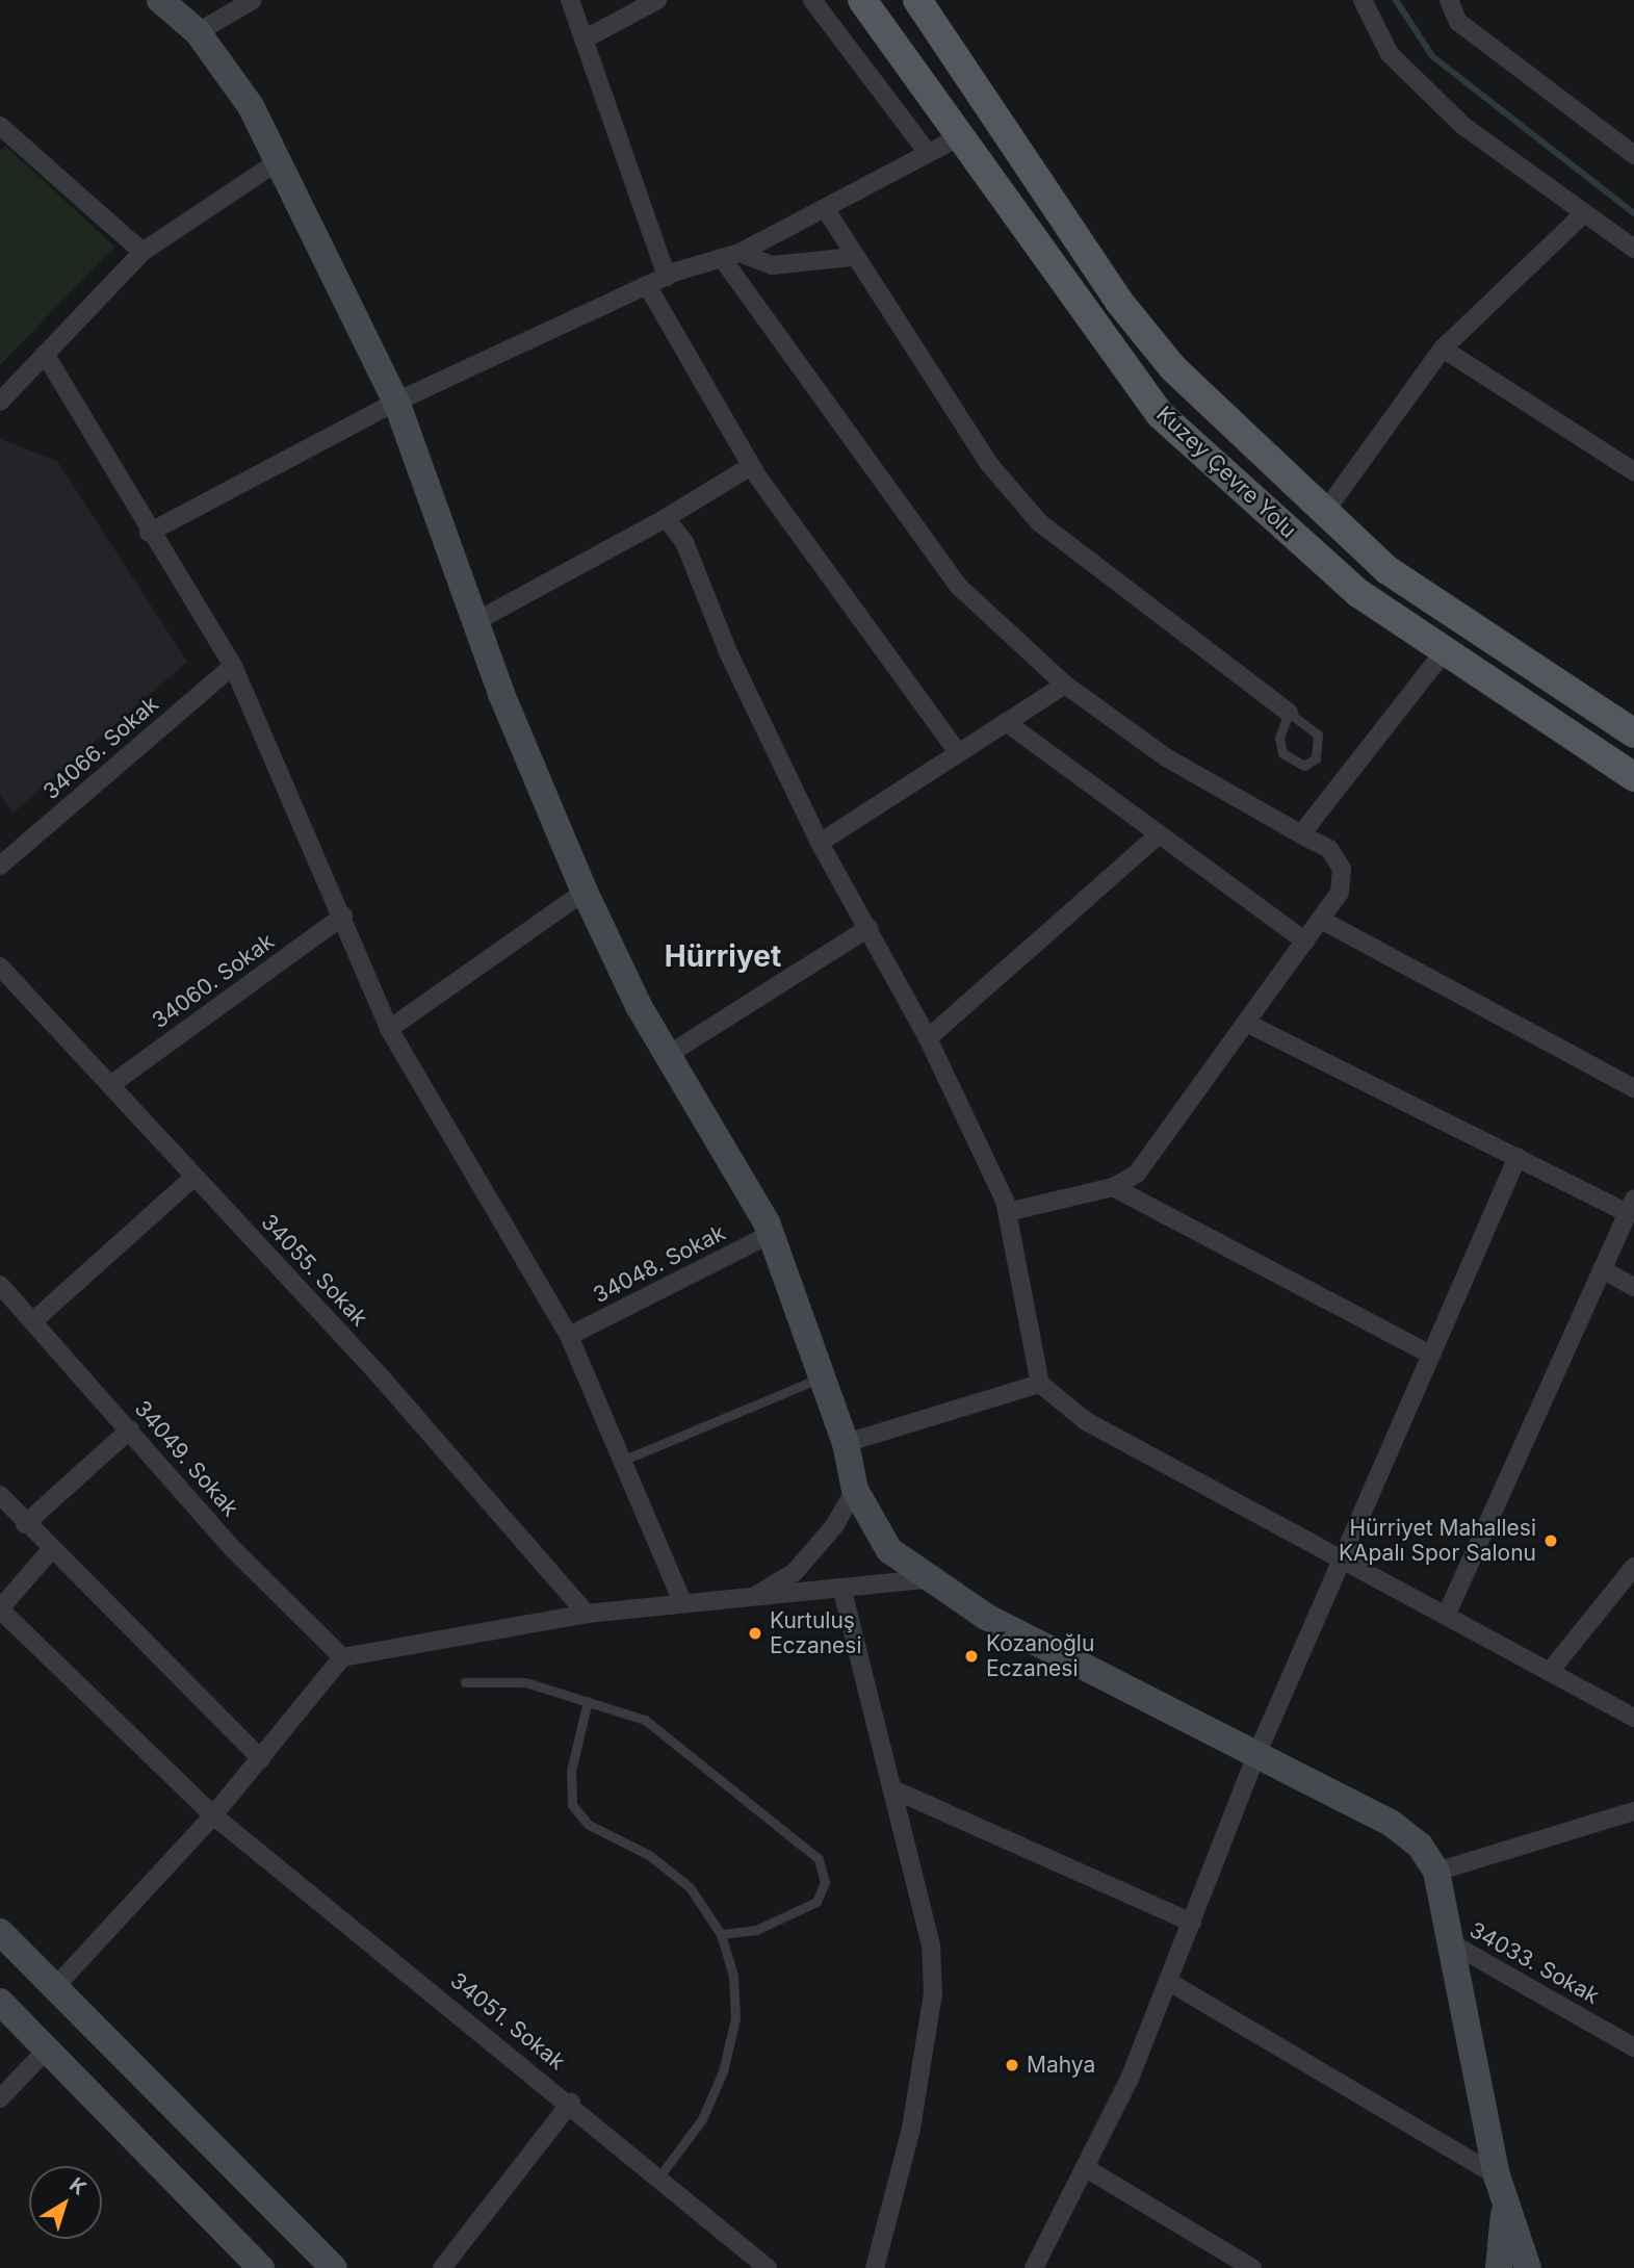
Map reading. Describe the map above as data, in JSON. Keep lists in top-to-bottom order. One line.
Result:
{"streets":{"main road":["Kuzey Çevre Yolu"],"street":["34066. Sokak","34060. Sokak","34048. Sokak","34055. Sokak","34049. Sokak","34033. Sokak","34051. Sokak"]},"crossings":[["34060. Sokak","34055. Sokak"]],"districts":["Hürriyet"],"places":["Hürriyet Mahallesi KApalı Spor Salonu","Kurtuluş Eczanesi","Kozanoğlu Eczanesi","Mahya"],"north":"top right"}
